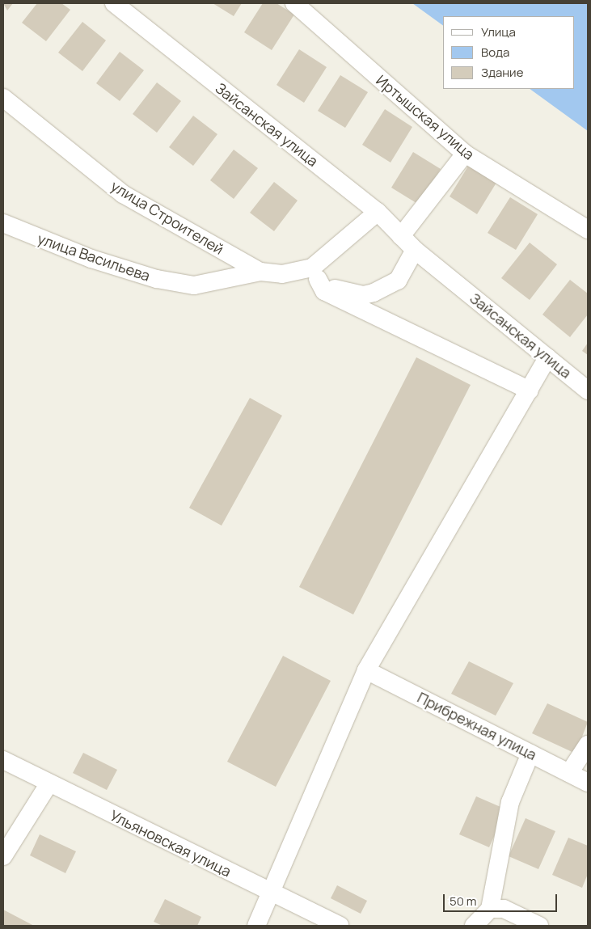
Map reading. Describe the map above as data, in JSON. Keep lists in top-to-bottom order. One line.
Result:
{"streets":{"street":["Иртышская улица","Зайсанская улица","улица Строителей","улица Васильева","Прибрежная улица","Ульяновская улица"]},"crossings":[["Зайсанская улица","улица Васильева"],["улица Строителей","улица Васильева"]],"legend":["Улица","Вода","Здание"],"scale_bar":"50 m"}
